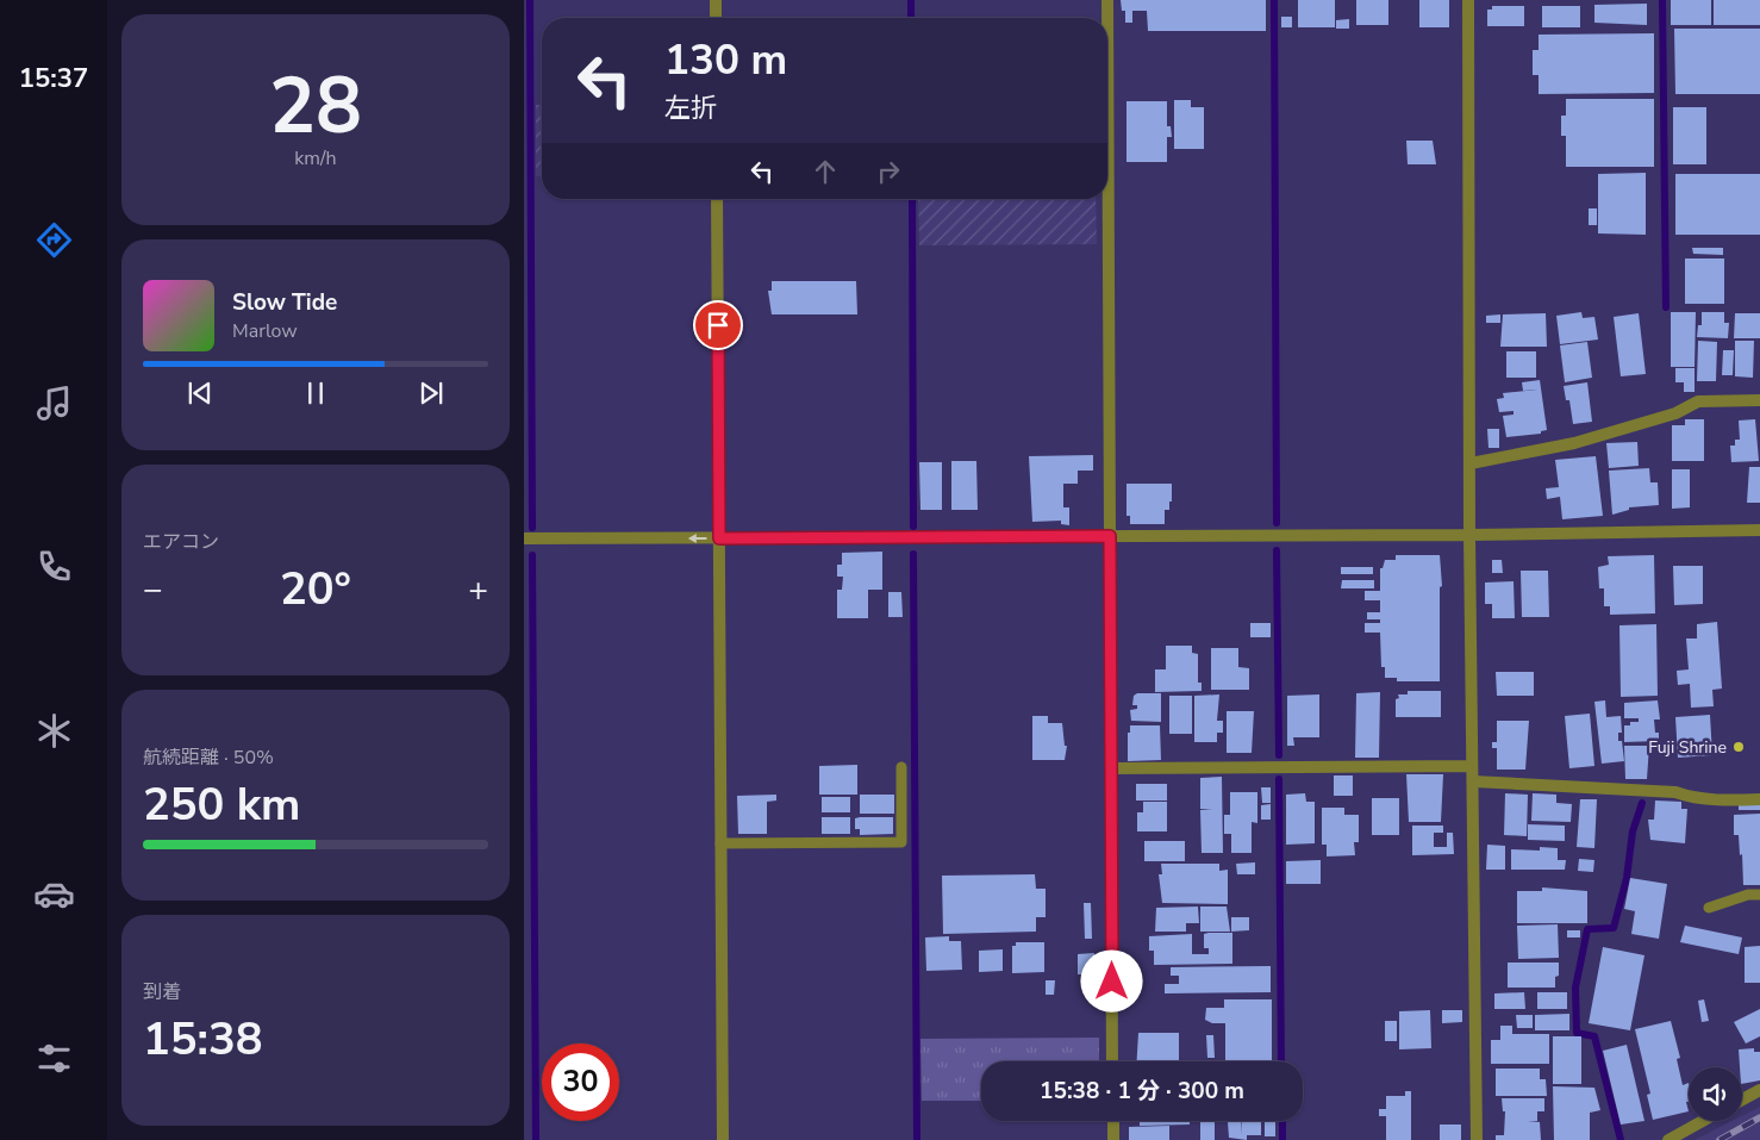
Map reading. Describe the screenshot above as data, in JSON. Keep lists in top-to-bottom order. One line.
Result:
{"places":["Fuji Shrine"],"page":{"tabs":"15:37","tile":[["28","km/h"],"エアコン",["航続距離 · 50%","250 km"],["到着","15:38"]],"turn":["130 m","左折"],"song":["Slow Tide","Marlow"],"heat":["−","20°","+"],"limit":"30","trip":"15:38 · 1 分 · 300 m"}}
